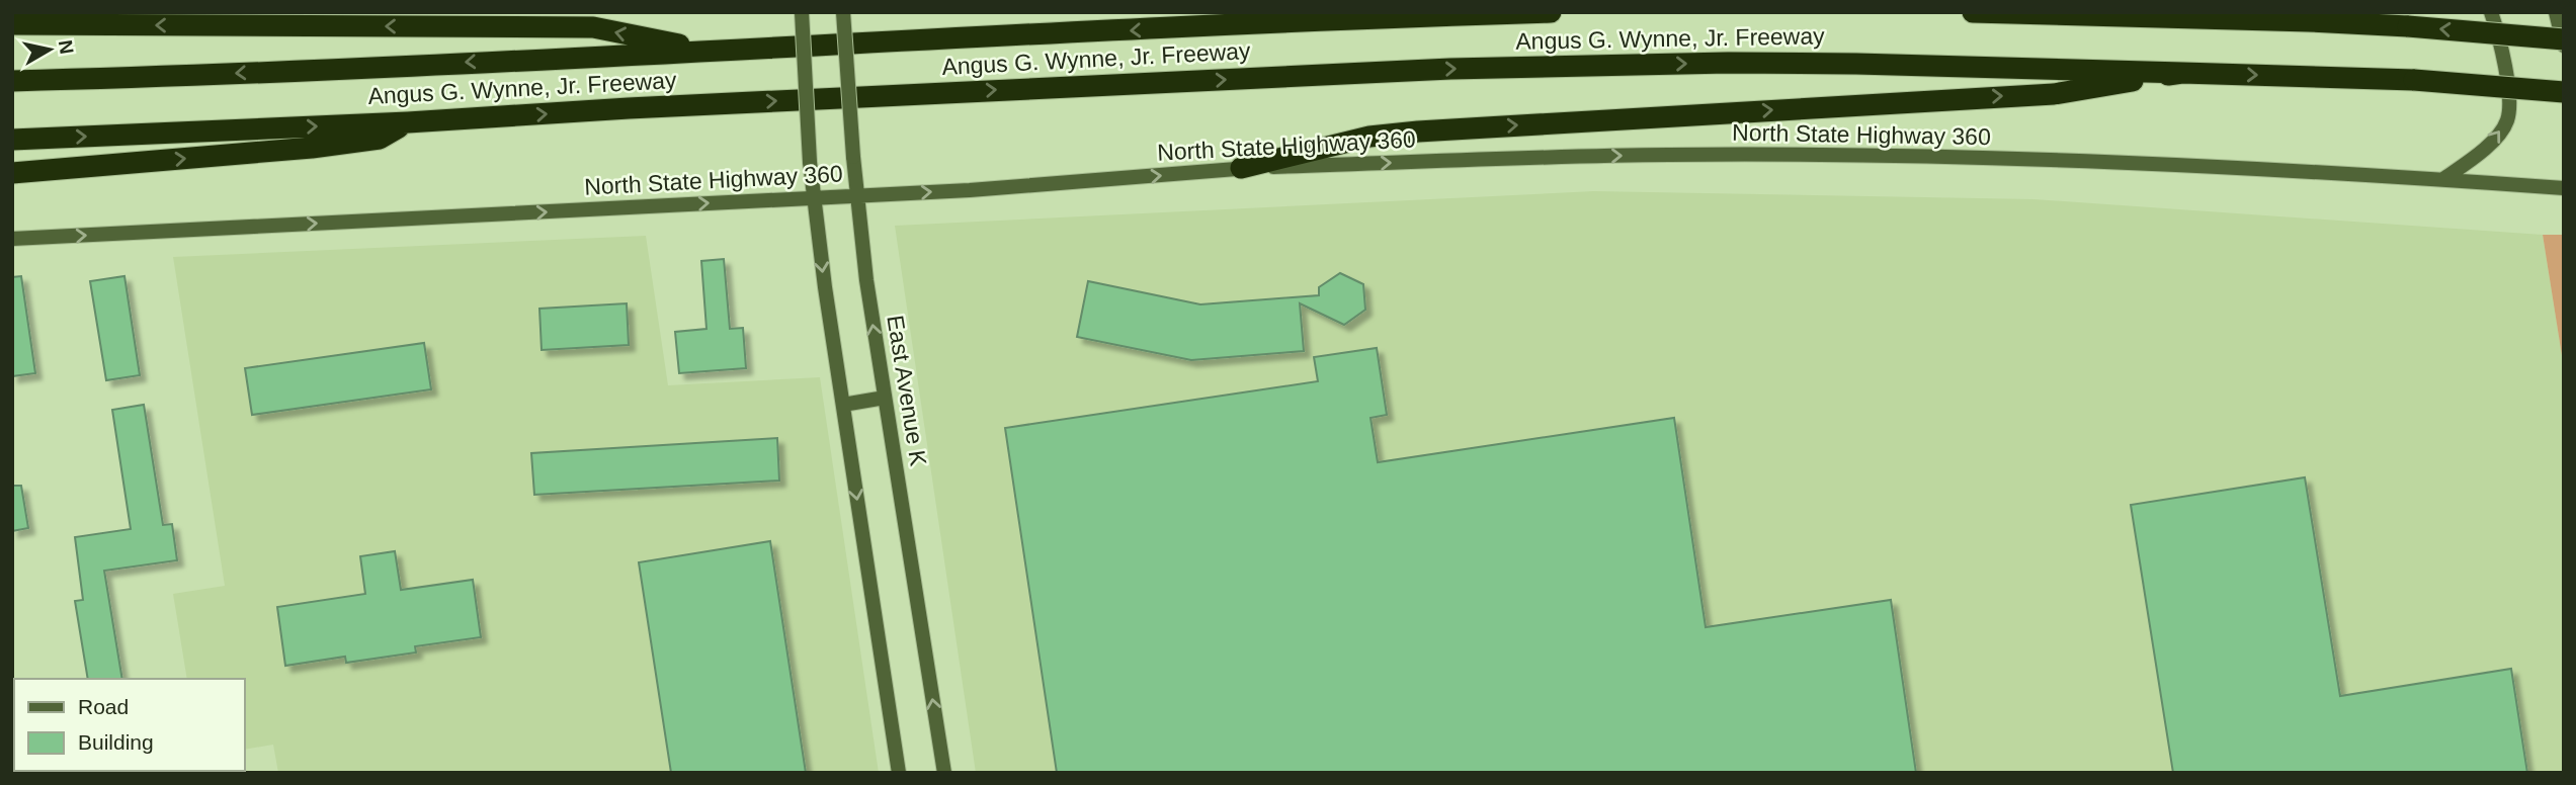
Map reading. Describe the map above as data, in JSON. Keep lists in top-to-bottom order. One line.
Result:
{"streets":{"highway":["Angus G. Wynne, Jr. Freeway"],"main road":["North State Highway 360","East Avenue K"]},"crossings":[["North State Highway 360","East Avenue K"]],"one_way":["North State Highway 360"],"legend":["Road","Building"],"north":"right"}
